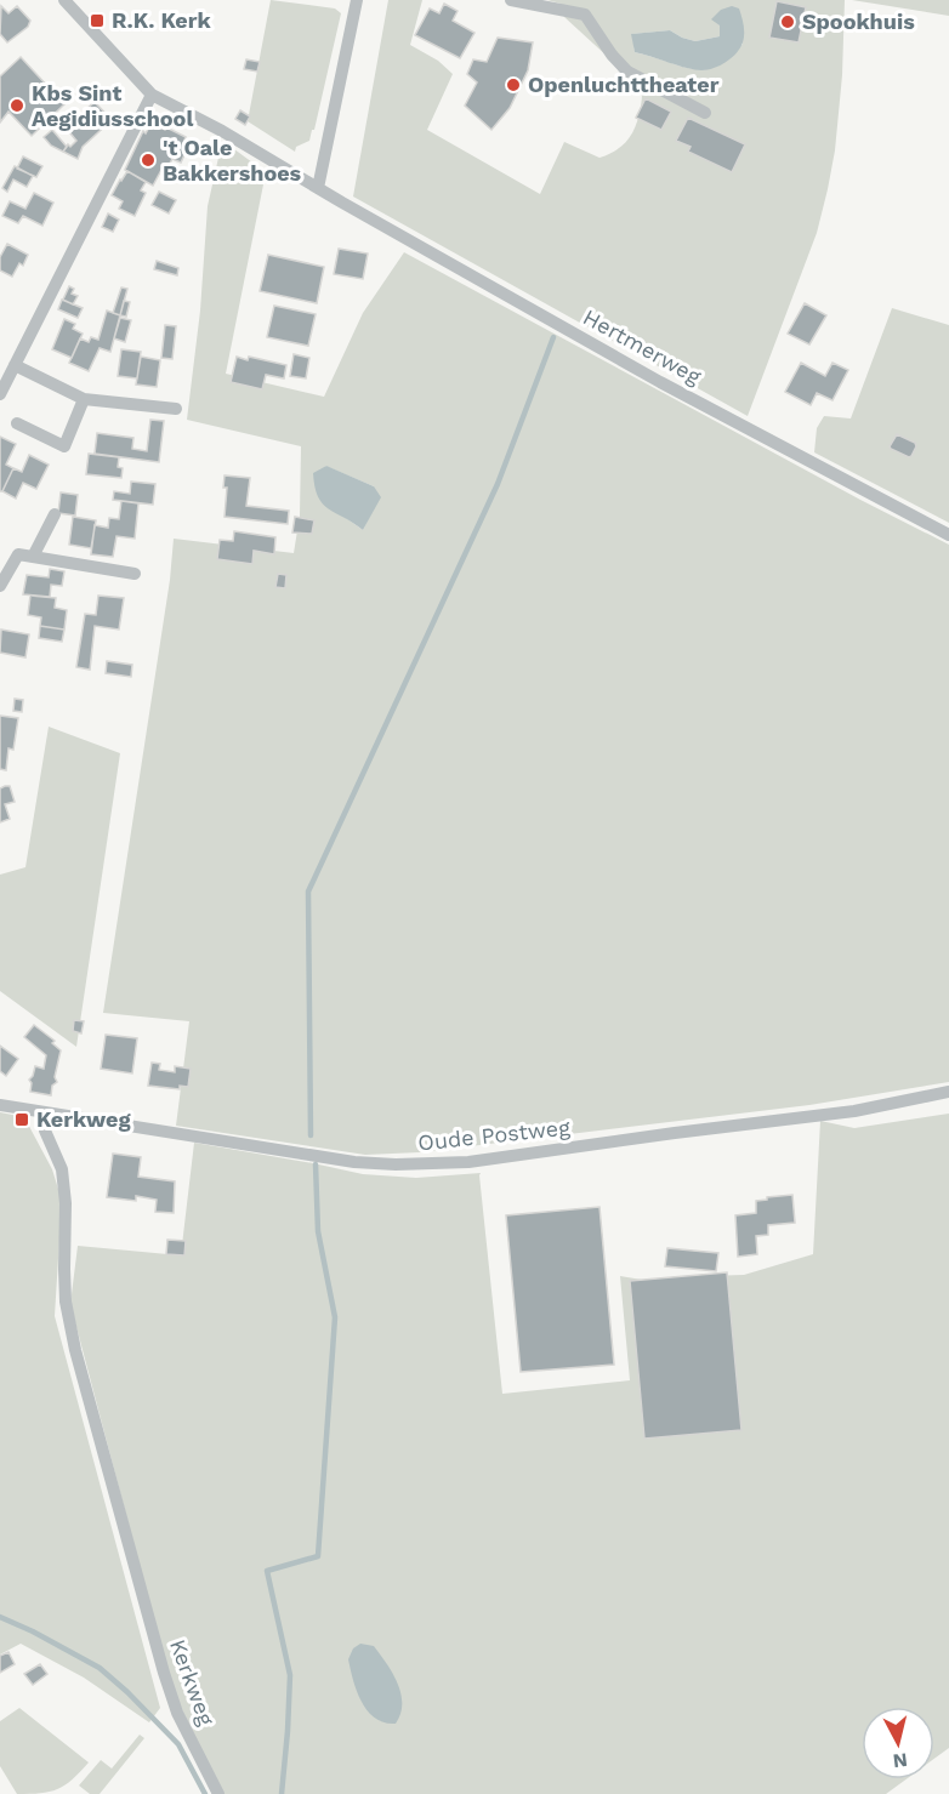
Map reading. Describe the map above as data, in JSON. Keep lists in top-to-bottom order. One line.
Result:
{"streets":{"street":["Hertmerweg","Oude Postweg","Kerkweg"]},"crossings":[["Oude Postweg","Kerkweg"]],"places":{"transit":["R.K. Kerk","Kerkweg"],"other":["Spookhuis","Openluchttheater","Kbs Sint Aegidiusschool","'t Oale Bakkershoes"]},"north":"bottom"}
